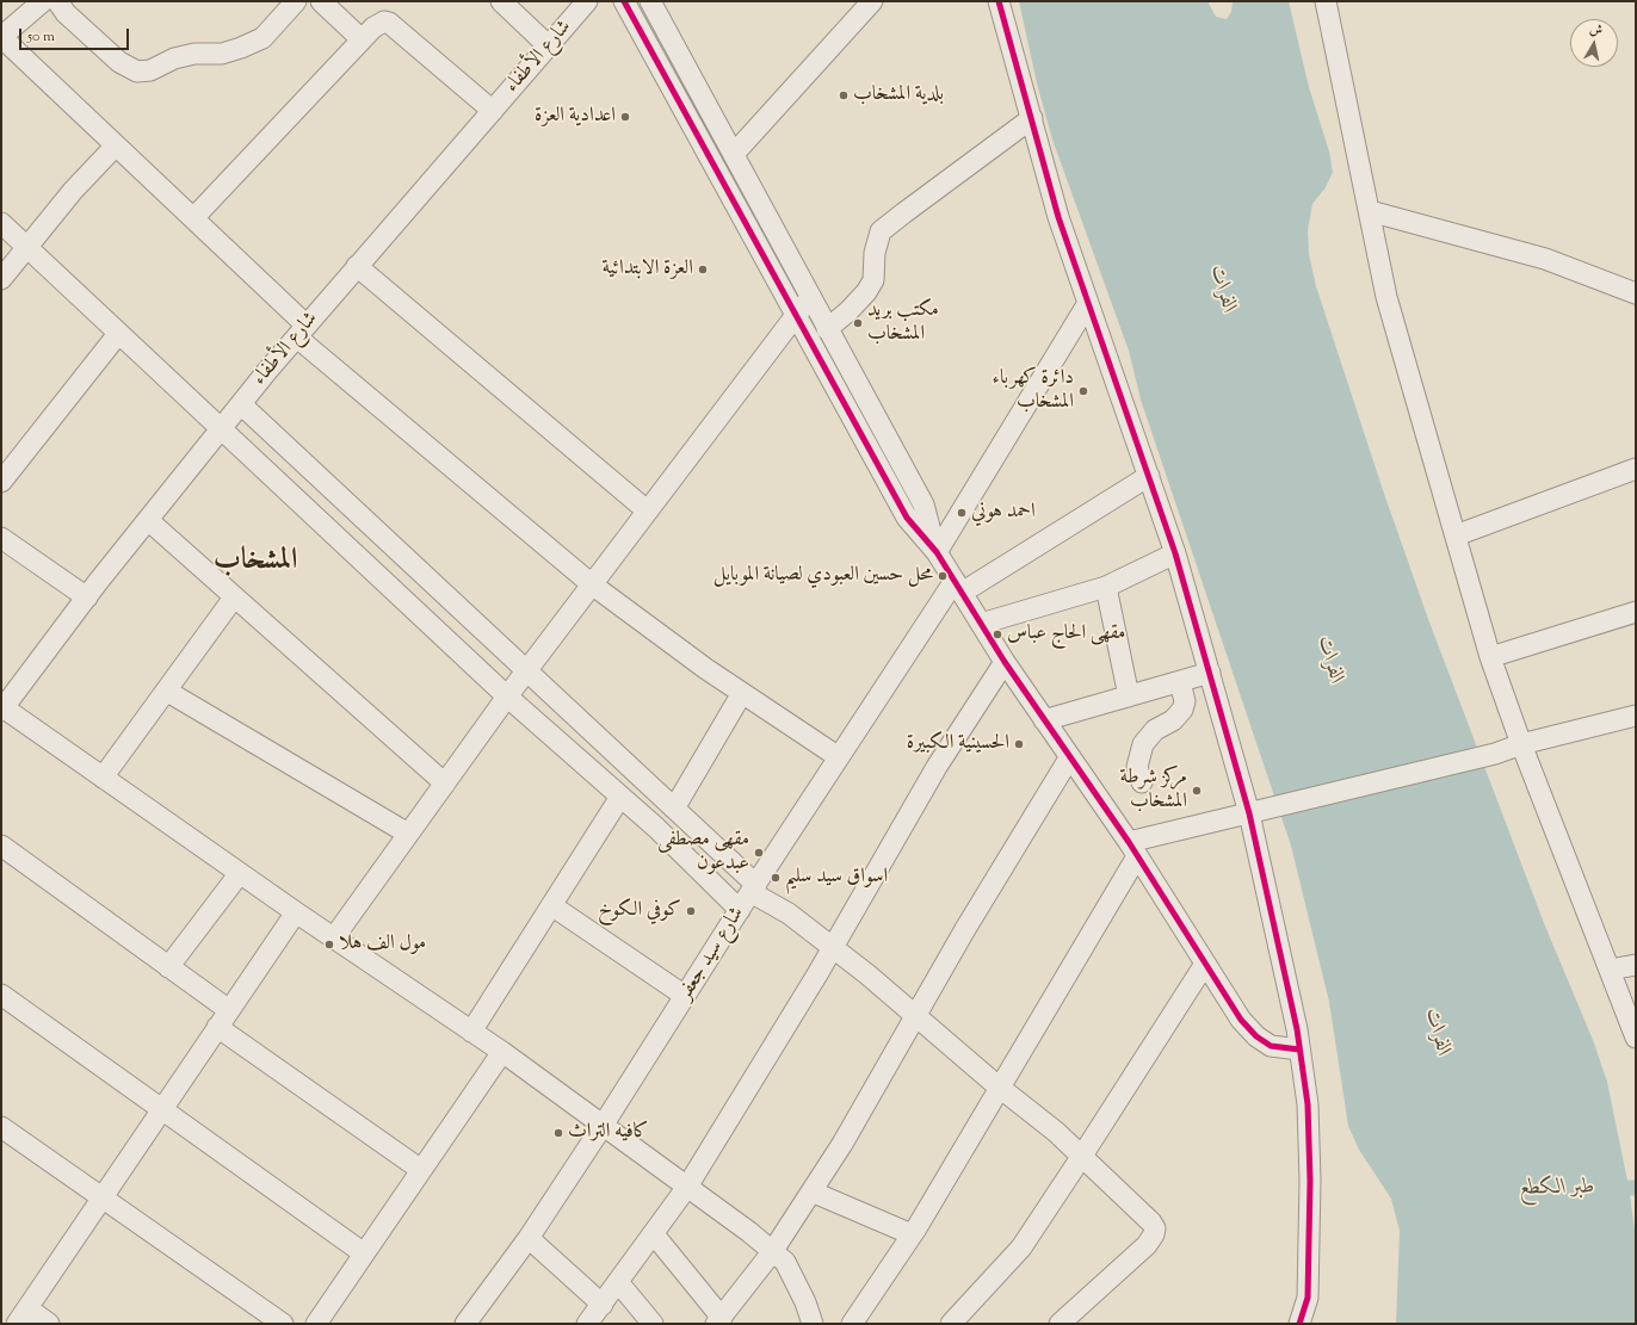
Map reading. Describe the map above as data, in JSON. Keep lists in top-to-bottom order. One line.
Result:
{"streets":{"street":["شارع الأطفاء","شارع سيد جعفر"]},"districts":["المشخاب"],"water":["الفرات","طبر الكطع"],"places":["بلدية المشخاب","اعدادية العزة","العزة الابتدائية","مكتب بريد المشخاب","دائرة كهرباء المشخاب","احمد هوني","محل حسين العبودي لصيانة الموبايل","مقهى الحاج عباس","الحسينية الكبيرة","مركز شرطة المشخاب","مقهى مصطفى عبدعون","اسواق سيد سليم","كوفي الكوخ","مول الف هلا","كافيه التراث"],"scale_bar":"50 m","north":"top"}
